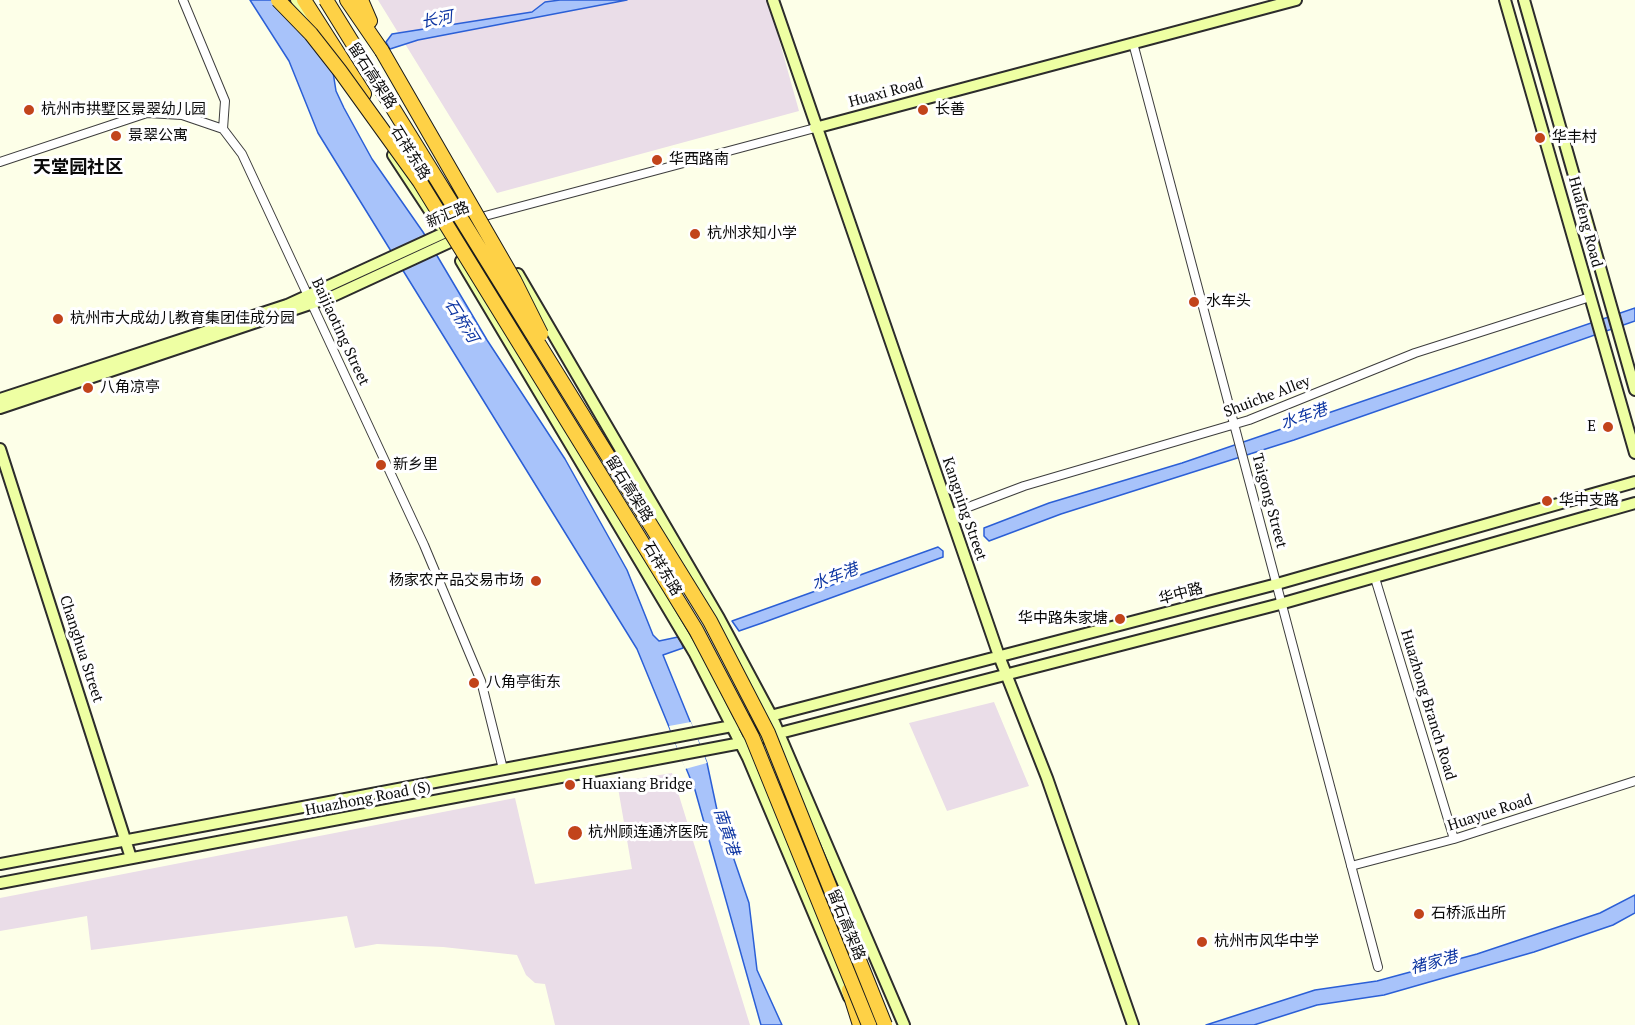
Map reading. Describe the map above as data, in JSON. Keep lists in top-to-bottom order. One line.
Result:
{"streets":{"highway":["留石高架路"],"main road":["Huaxi Road","石祥东路","新汇路","Huafeng Road","Kangning Street","华中路","Changhua Street","Huazhong Road (S)"],"street":["Baijiaoting Street","Shuiche Alley","Taigong Street","Huazhong Branch Road","Huayue Road"]},"crossings":[["Huaxi Road","石祥东路"],["Huaxi Road","新汇路"],["Huaxi Road","Taigong Street"],["Huaxi Road","Kangning Street"],["石祥东路","新汇路"],["石祥东路","华中路"],["石祥东路","Huazhong Road (S)"],["新汇路","Baijiaoting Street"],["Huafeng Road","Shuiche Alley"],["Baijiaoting Street","Huazhong Road (S)"],["Shuiche Alley","Taigong Street"],["Shuiche Alley","Kangning Street"],["Taigong Street","华中路"],["Taigong Street","Huayue Road"],["Kangning Street","华中路"],["华中路","Huazhong Road (S)"],["Changhua Street","Huazhong Road (S)"],["Huazhong Branch Road","Huayue Road"]],"districts":["天堂园社区"],"water":["长河","石桥河","水车港","南黄港","褚家港"],"places":["杭州市拱墅区景翠幼儿园","长善","景翠公寓","华丰村","华西路南","杭州求知小学","水车头","杭州市大成幼儿教育集团佳成分园","八角凉亭","E","新乡里","华中支路","杨家农产品交易市场","华中路朱家塘","八角亭街东","Huaxiang Bridge","杭州顾连通济医院","石桥派出所","杭州市风华中学"]}
